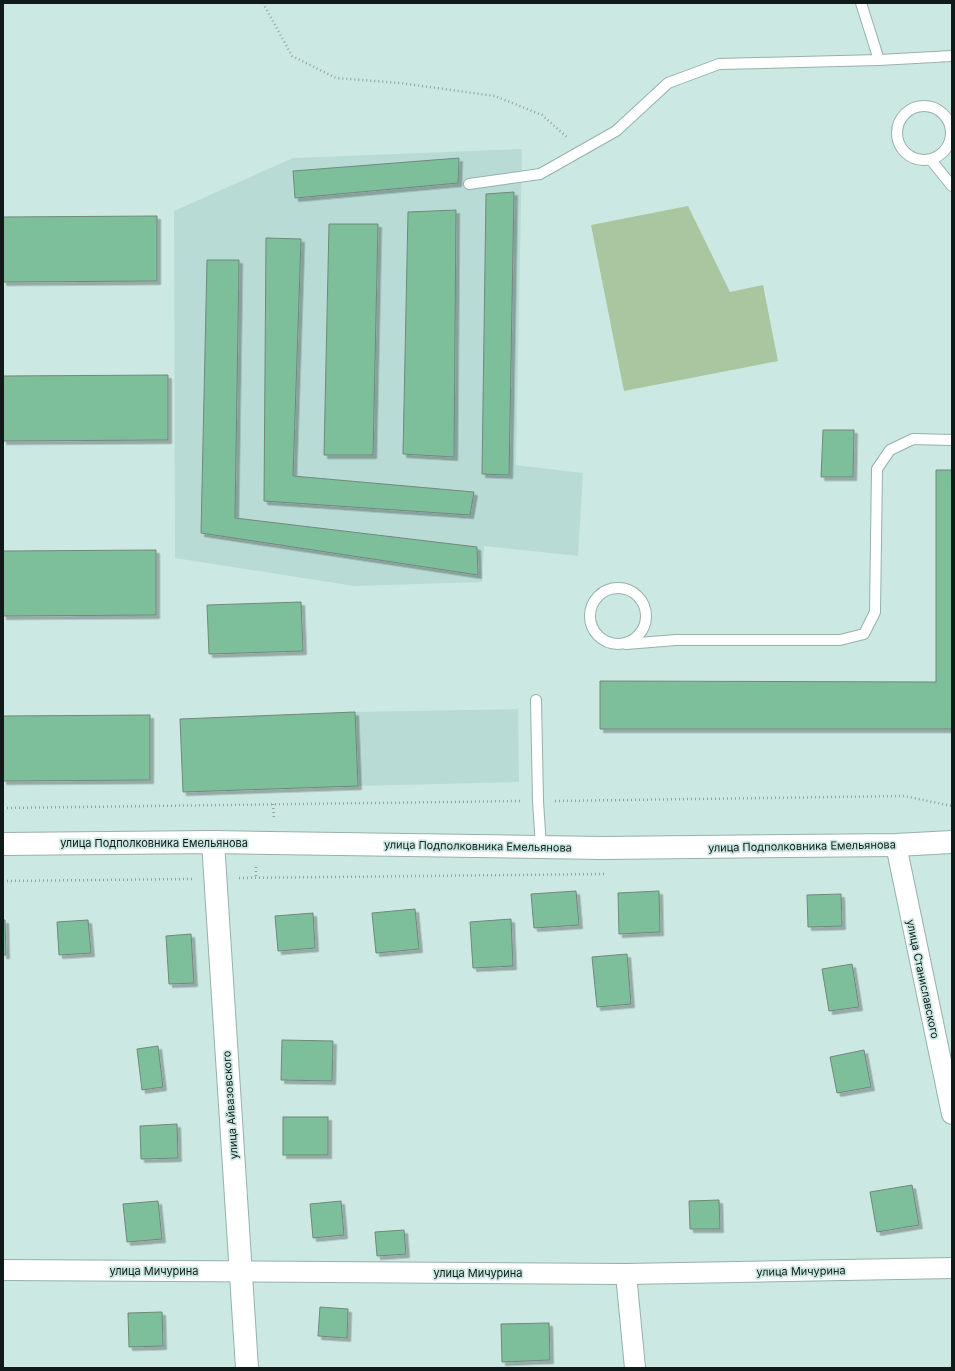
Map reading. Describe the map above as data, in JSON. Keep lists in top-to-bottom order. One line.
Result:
{"streets":{"main road":["улица Подполковника Емельянова","улица Айвазовского"],"street":["улица Станиславского","улица Мичурина"]},"crossings":[["улица Подполковника Емельянова","улица Станиславского"],["улица Подполковника Емельянова","улица Айвазовского"],["улица Айвазовского","улица Мичурина"]]}
